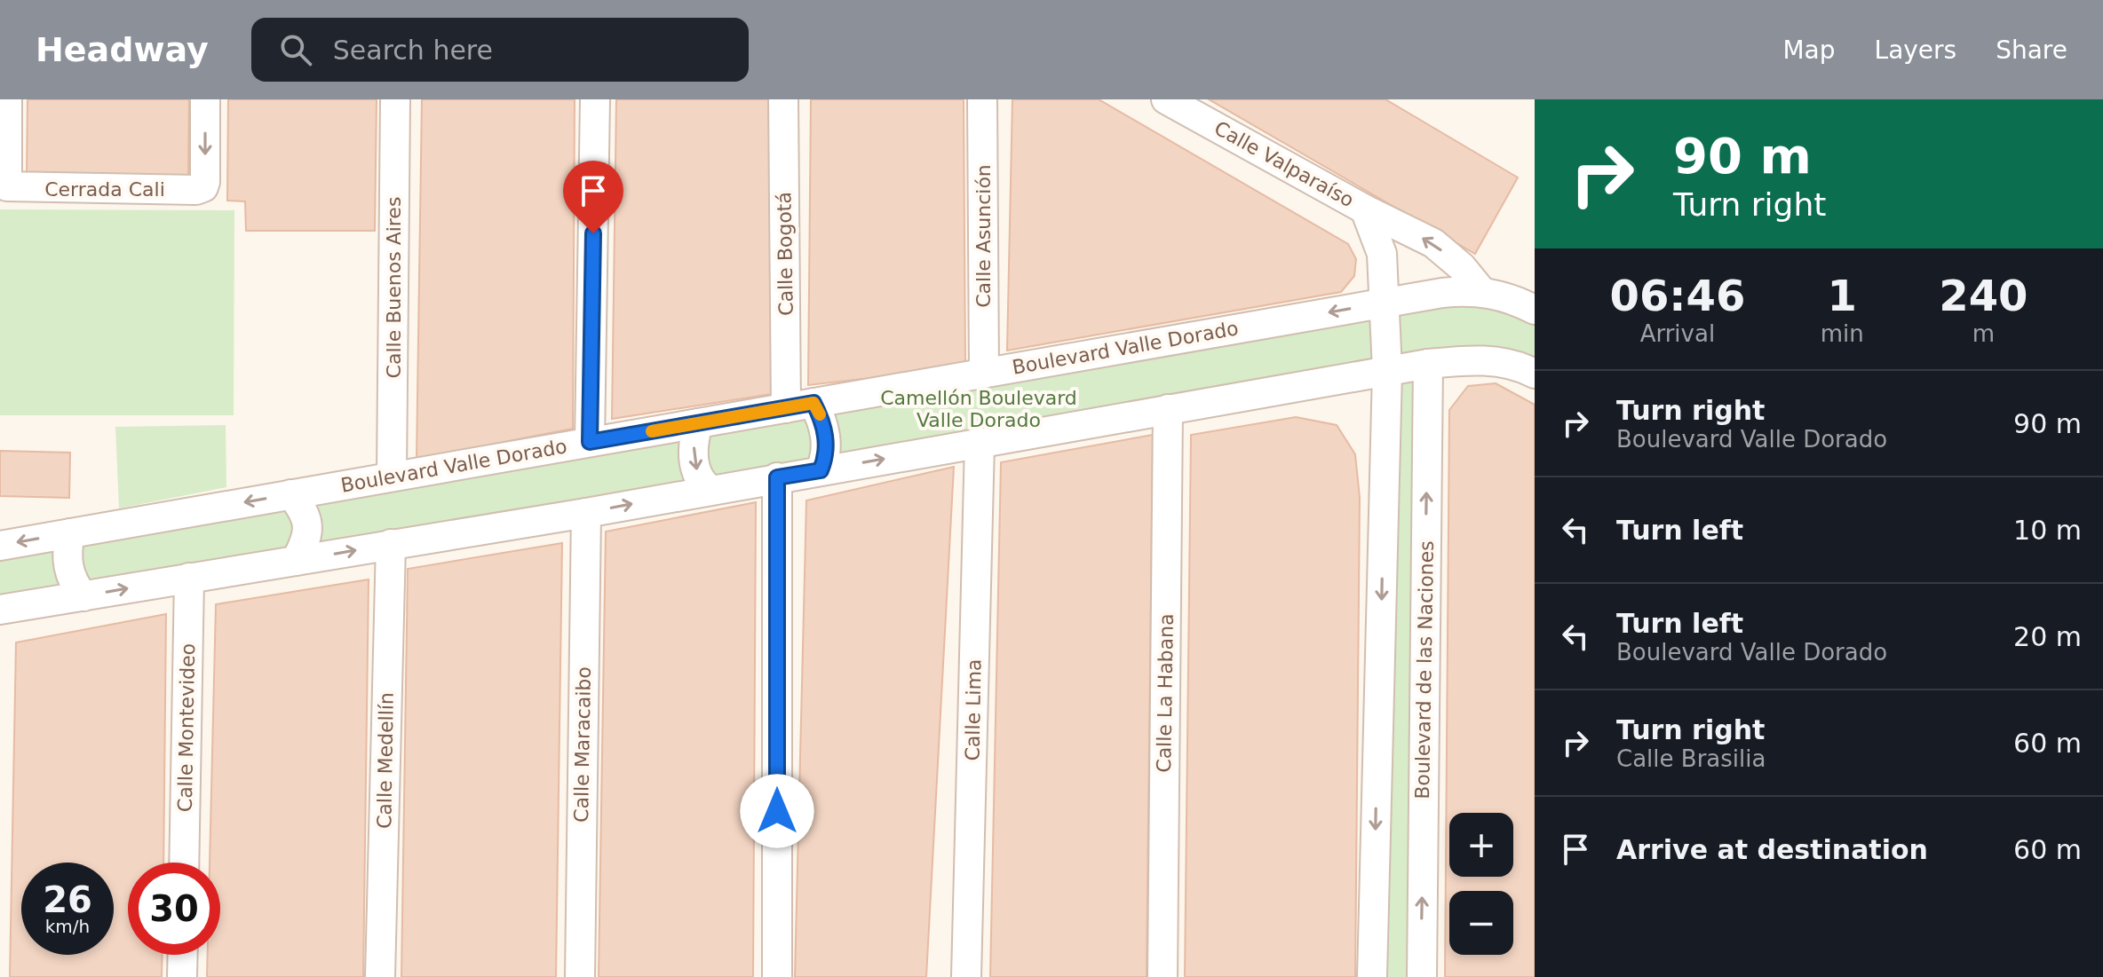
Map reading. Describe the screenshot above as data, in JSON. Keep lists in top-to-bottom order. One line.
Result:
{"streets":{"street":["Calle Valparaíso","Cerrada Cali","Calle Asunción","Calle Bogotá","Calle Buenos Aires","Boulevard Valle Dorado","Boulevard de las Naciones","Calle La Habana","Calle Lima","Calle Montevideo","Calle Maracaibo","Calle Medellín"]},"crossings":[["Calle Valparaíso","Boulevard Valle Dorado"],["Calle Asunción","Boulevard Valle Dorado"],["Calle Bogotá","Boulevard Valle Dorado"],["Calle Buenos Aires","Boulevard Valle Dorado"]],"parks":["Camellón Boulevard Valle Dorado"],"page":{"header":"Headway","search":"Search here","nav":["Map","Layers","Share"],"turn":["90 m","Turn right"],"eta":["06:46","Arrival","1","min","240","m"],"list":[{"name":"Turn right","note":"Boulevard Valle Dorado","value":"90 m"},{"name":"Turn left","value":"10 m"},{"name":"Turn left","note":"Boulevard Valle Dorado","value":"20 m"},{"name":"Turn right","note":"Calle Brasilia","value":"60 m"},{"name":"Arrive at destination","value":"60 m"}],"map_buttons":["+","−"],"speed":"26 km/h","limit":"30"}}
